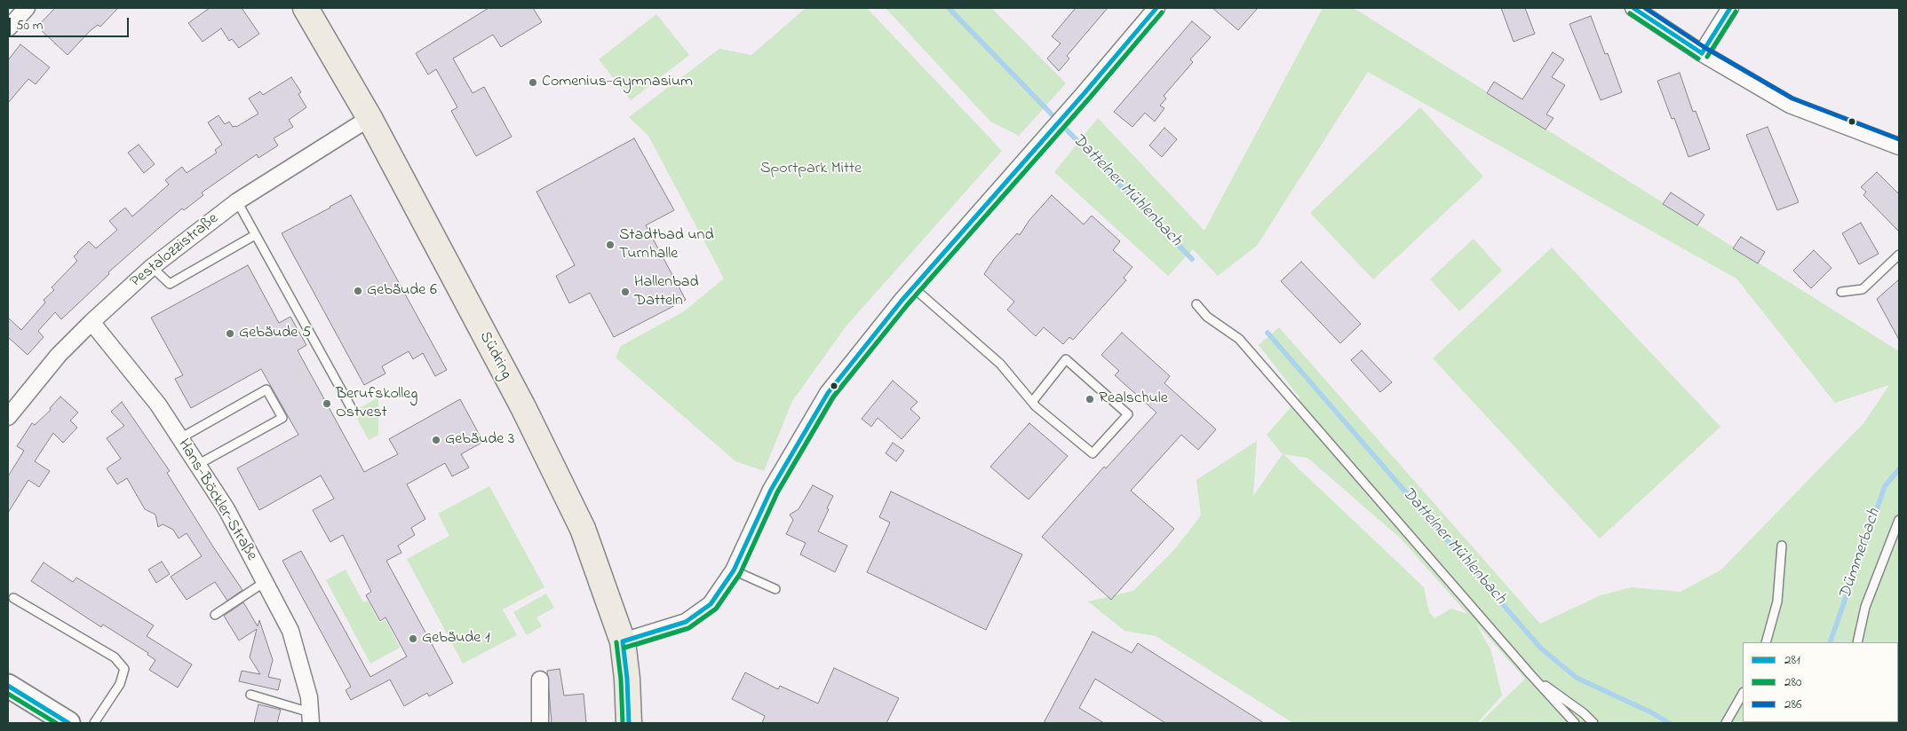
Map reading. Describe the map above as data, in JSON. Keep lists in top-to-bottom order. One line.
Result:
{"streets":{"main road":["Südring"],"street":["Pestalozzistraße","Hans-Böckler-Straße"]},"crossings":[["Pestalozzistraße","Südring"],["Pestalozzistraße","Hans-Böckler-Straße"]],"water":["Dattelner Mühlenbach","Dümmerbach"],"parks":["Sportpark Mitte"],"places":["Comenius-Gymnasium","Stadtbad und Turnhalle","Gebäude 6","Hallenbad Datteln","Gebäude 5","Realschule","Berufskolleg Ostvest","Gebäude 3","Gebäude 1"],"lines":["transit line 281","transit line 286","transit line 280"],"legend":["281","280","286"],"scale_bar":"50 m"}
